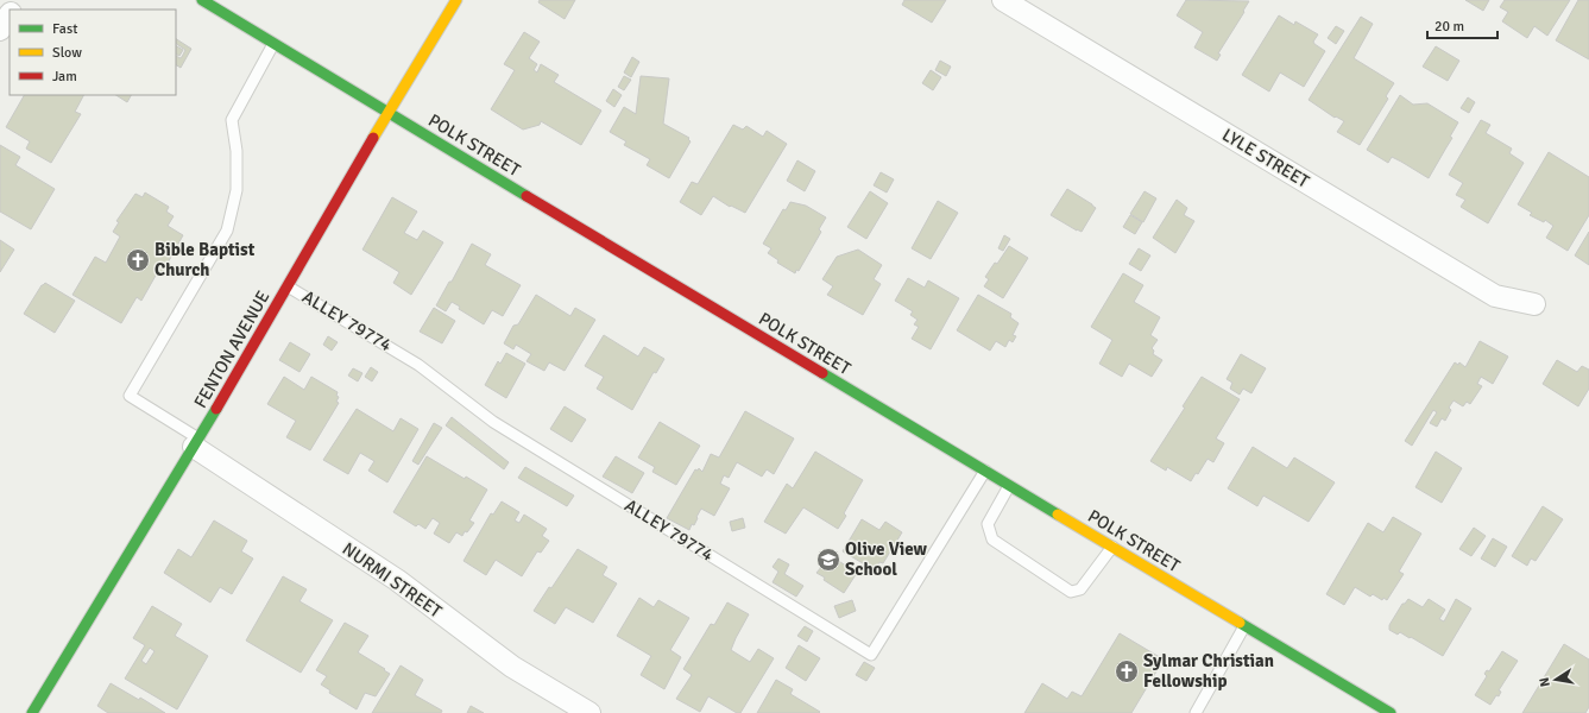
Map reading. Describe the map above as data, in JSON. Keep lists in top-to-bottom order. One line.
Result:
{"streets":{"street":["POLK STREET","LYLE STREET","FENTON AVENUE","NURMI STREET"],"lane":["ALLEY 79774"]},"crossings":[["POLK STREET","ALLEY 79774"],["POLK STREET","FENTON AVENUE"],["ALLEY 79774","FENTON AVENUE"],["FENTON AVENUE","NURMI STREET"]],"places":{"church":["Bible Baptist Church","Sylmar Christian Fellowship"],"school or university":["Olive View School"]},"legend":["Fast","Slow","Jam"],"scale_bar":"20 m","north":"left"}
